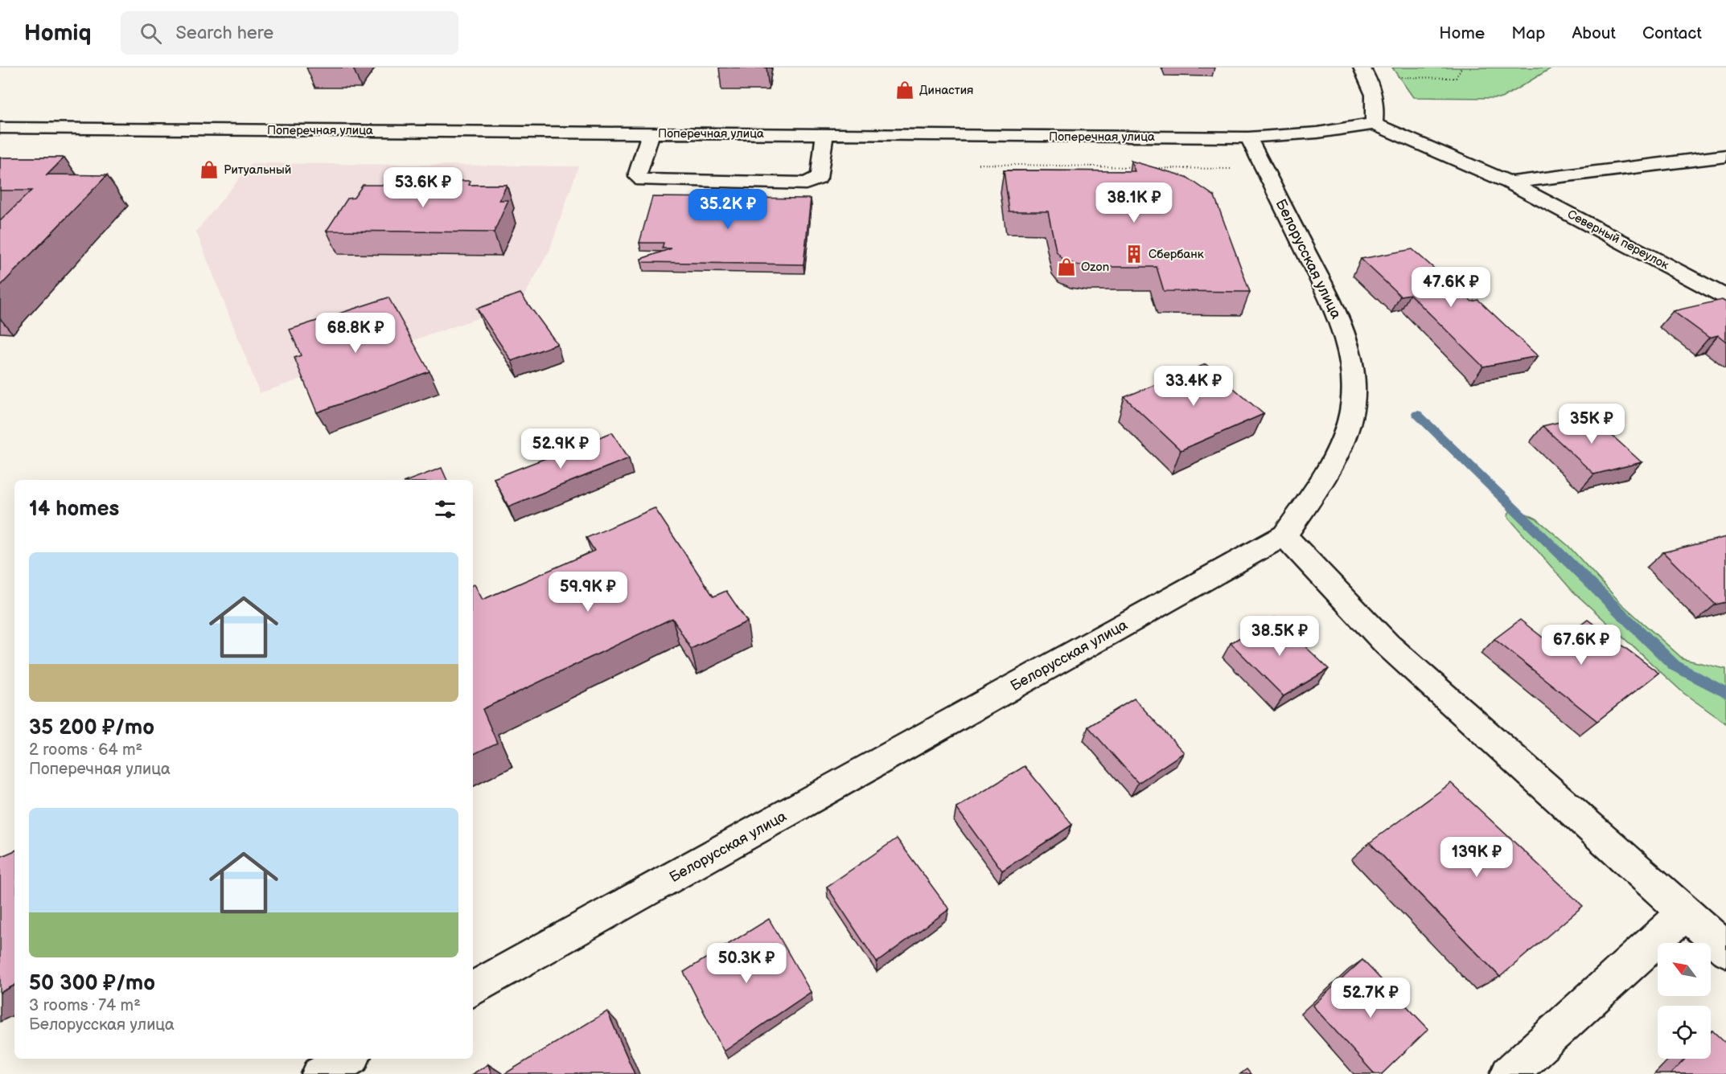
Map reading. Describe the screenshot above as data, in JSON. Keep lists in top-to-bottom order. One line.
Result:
{"streets":{"street":["Поперечная улица","Северный переулок","Белорусская улица"]},"crossings":[["Поперечная улица","Северный переулок"],["Поперечная улица","Белорусская улица"]],"places":{"shop":["Династия","Ритуальный","Ozon"],"building":["Сбербанк"]},"north":"top left","page":{"header":"Homiq","search":"Search here","nav":["Home","Map","About","Contact"],"price":["53.6K ₽","38.1K ₽","35.2K ₽","47.6K ₽","68.8K ₽","33.4K ₽","35K ₽","52.9K ₽","59.9K ₽","38.5K ₽","67.6K ₽","139K ₽","50.3K ₽","52.7K ₽"],"heading":"14 homes","list":[{"name":"35 200 ₽/mo","note":"2 rooms · 64 m² · Поперечная улица"},{"name":"50 300 ₽/mo","note":"3 rooms · 74 m² · Белорусская улица"}]}}
